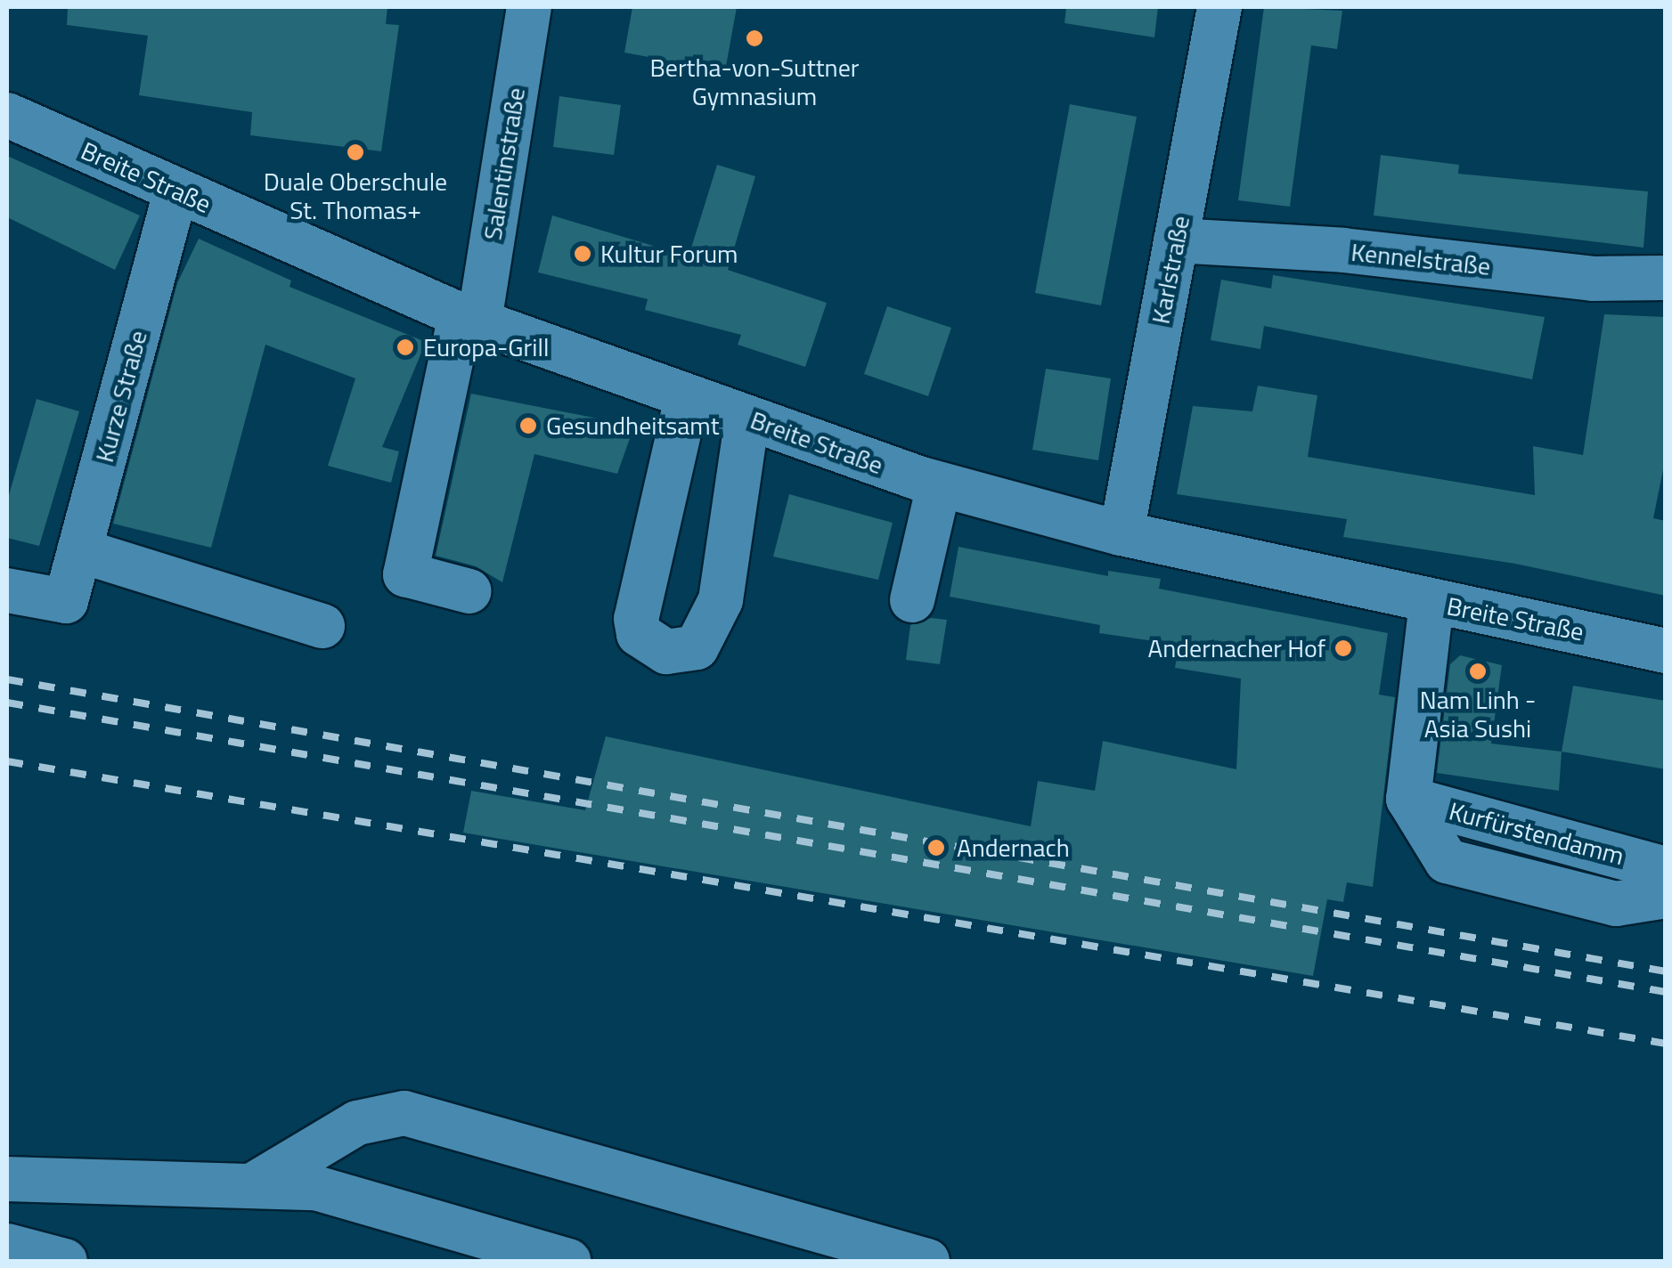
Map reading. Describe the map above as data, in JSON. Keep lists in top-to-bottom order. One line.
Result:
{"streets":{"street":["Salentinstraße","Breite Straße","Kennelstraße","Karlstraße","Kurze Straße","Kurfürstendamm"]},"crossings":[["Salentinstraße","Breite Straße"],["Breite Straße","Karlstraße"],["Breite Straße","Kurze Straße"],["Kennelstraße","Karlstraße"]],"places":["Bertha-von-Suttner Gymnasium","Duale Oberschule St. Thomas+","Kultur Forum","Europa-Grill","Gesundheitsamt","Andernacher Hof","Nam Linh - Asia Sushi","Andernach"]}
